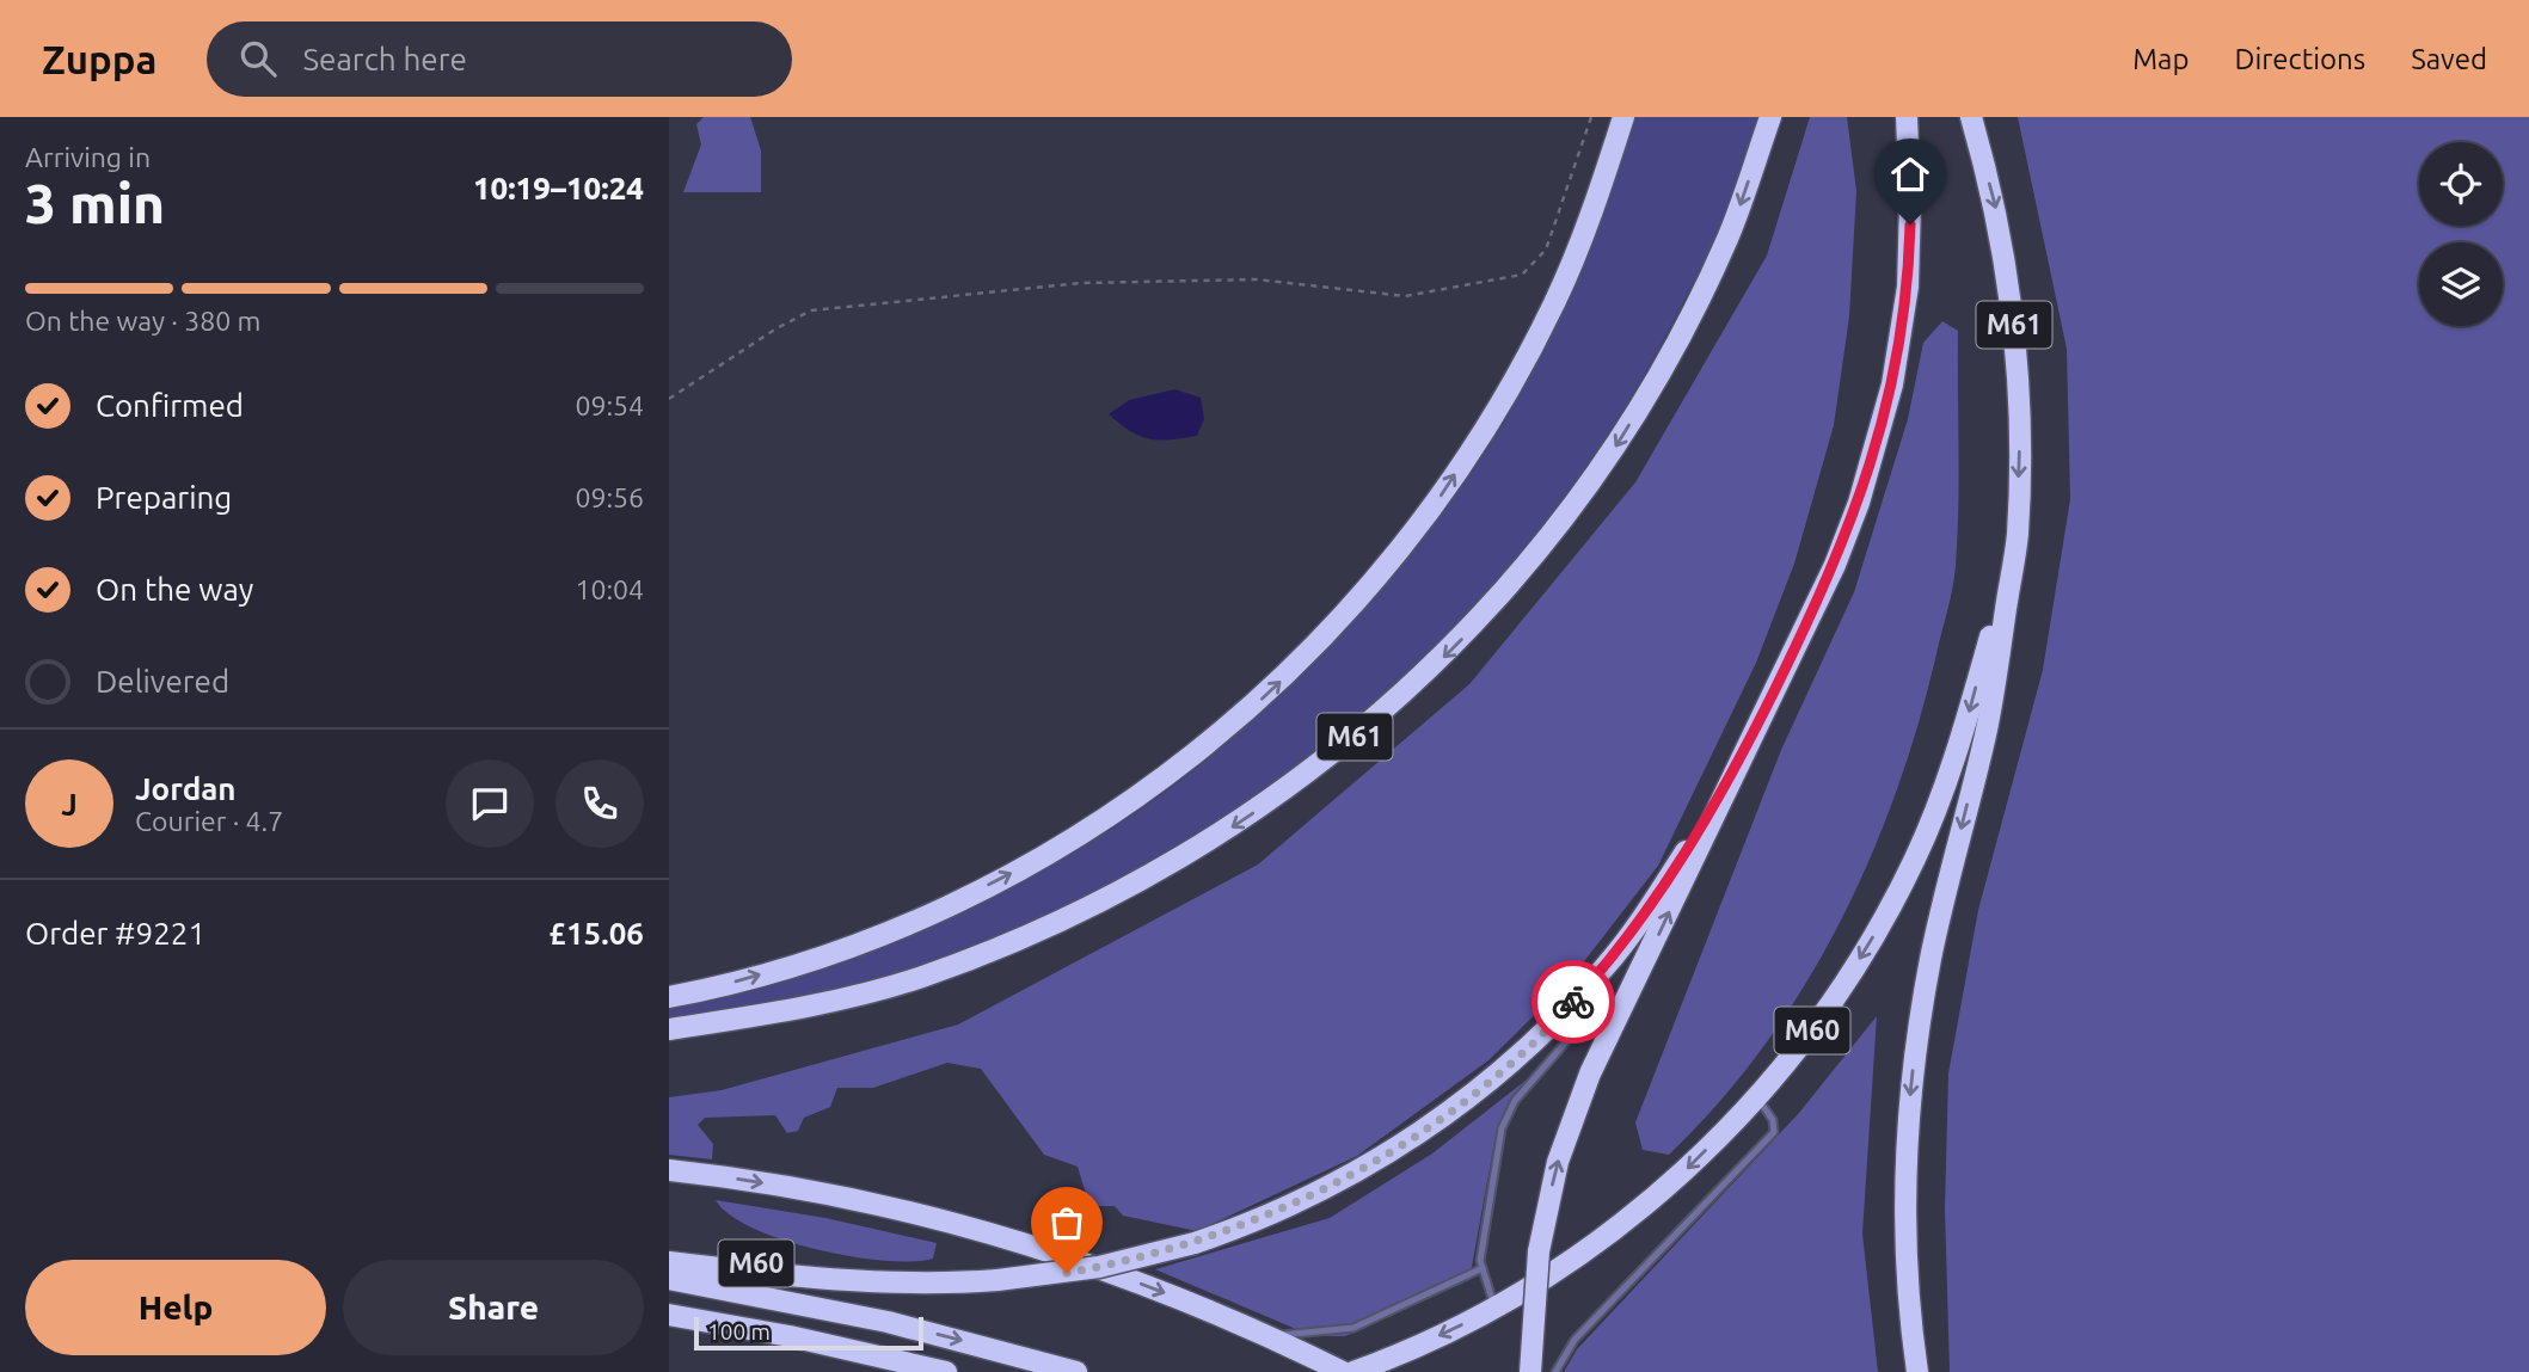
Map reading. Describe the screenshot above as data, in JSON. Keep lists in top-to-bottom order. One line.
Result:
{"streets":{"highway":["M61","M60"]},"crossings":[["M61","M60"]],"scale_bar":"100 m","page":{"header":"Zuppa","search":"Search here","nav":["Map","Directions","Saved"],"heading":["3 min","Arriving in","10:19–10:24"],"panel":["Jordan","Courier · 4.7","Order #9221","£15.06"],"bar":"On the way · 380 m","list":[["Confirmed","09:54"],["Preparing","09:56"],["On the way","10:04"],"Delivered"],"round":"J","buttons":["Help","Share"],"scale":"100 m"}}
